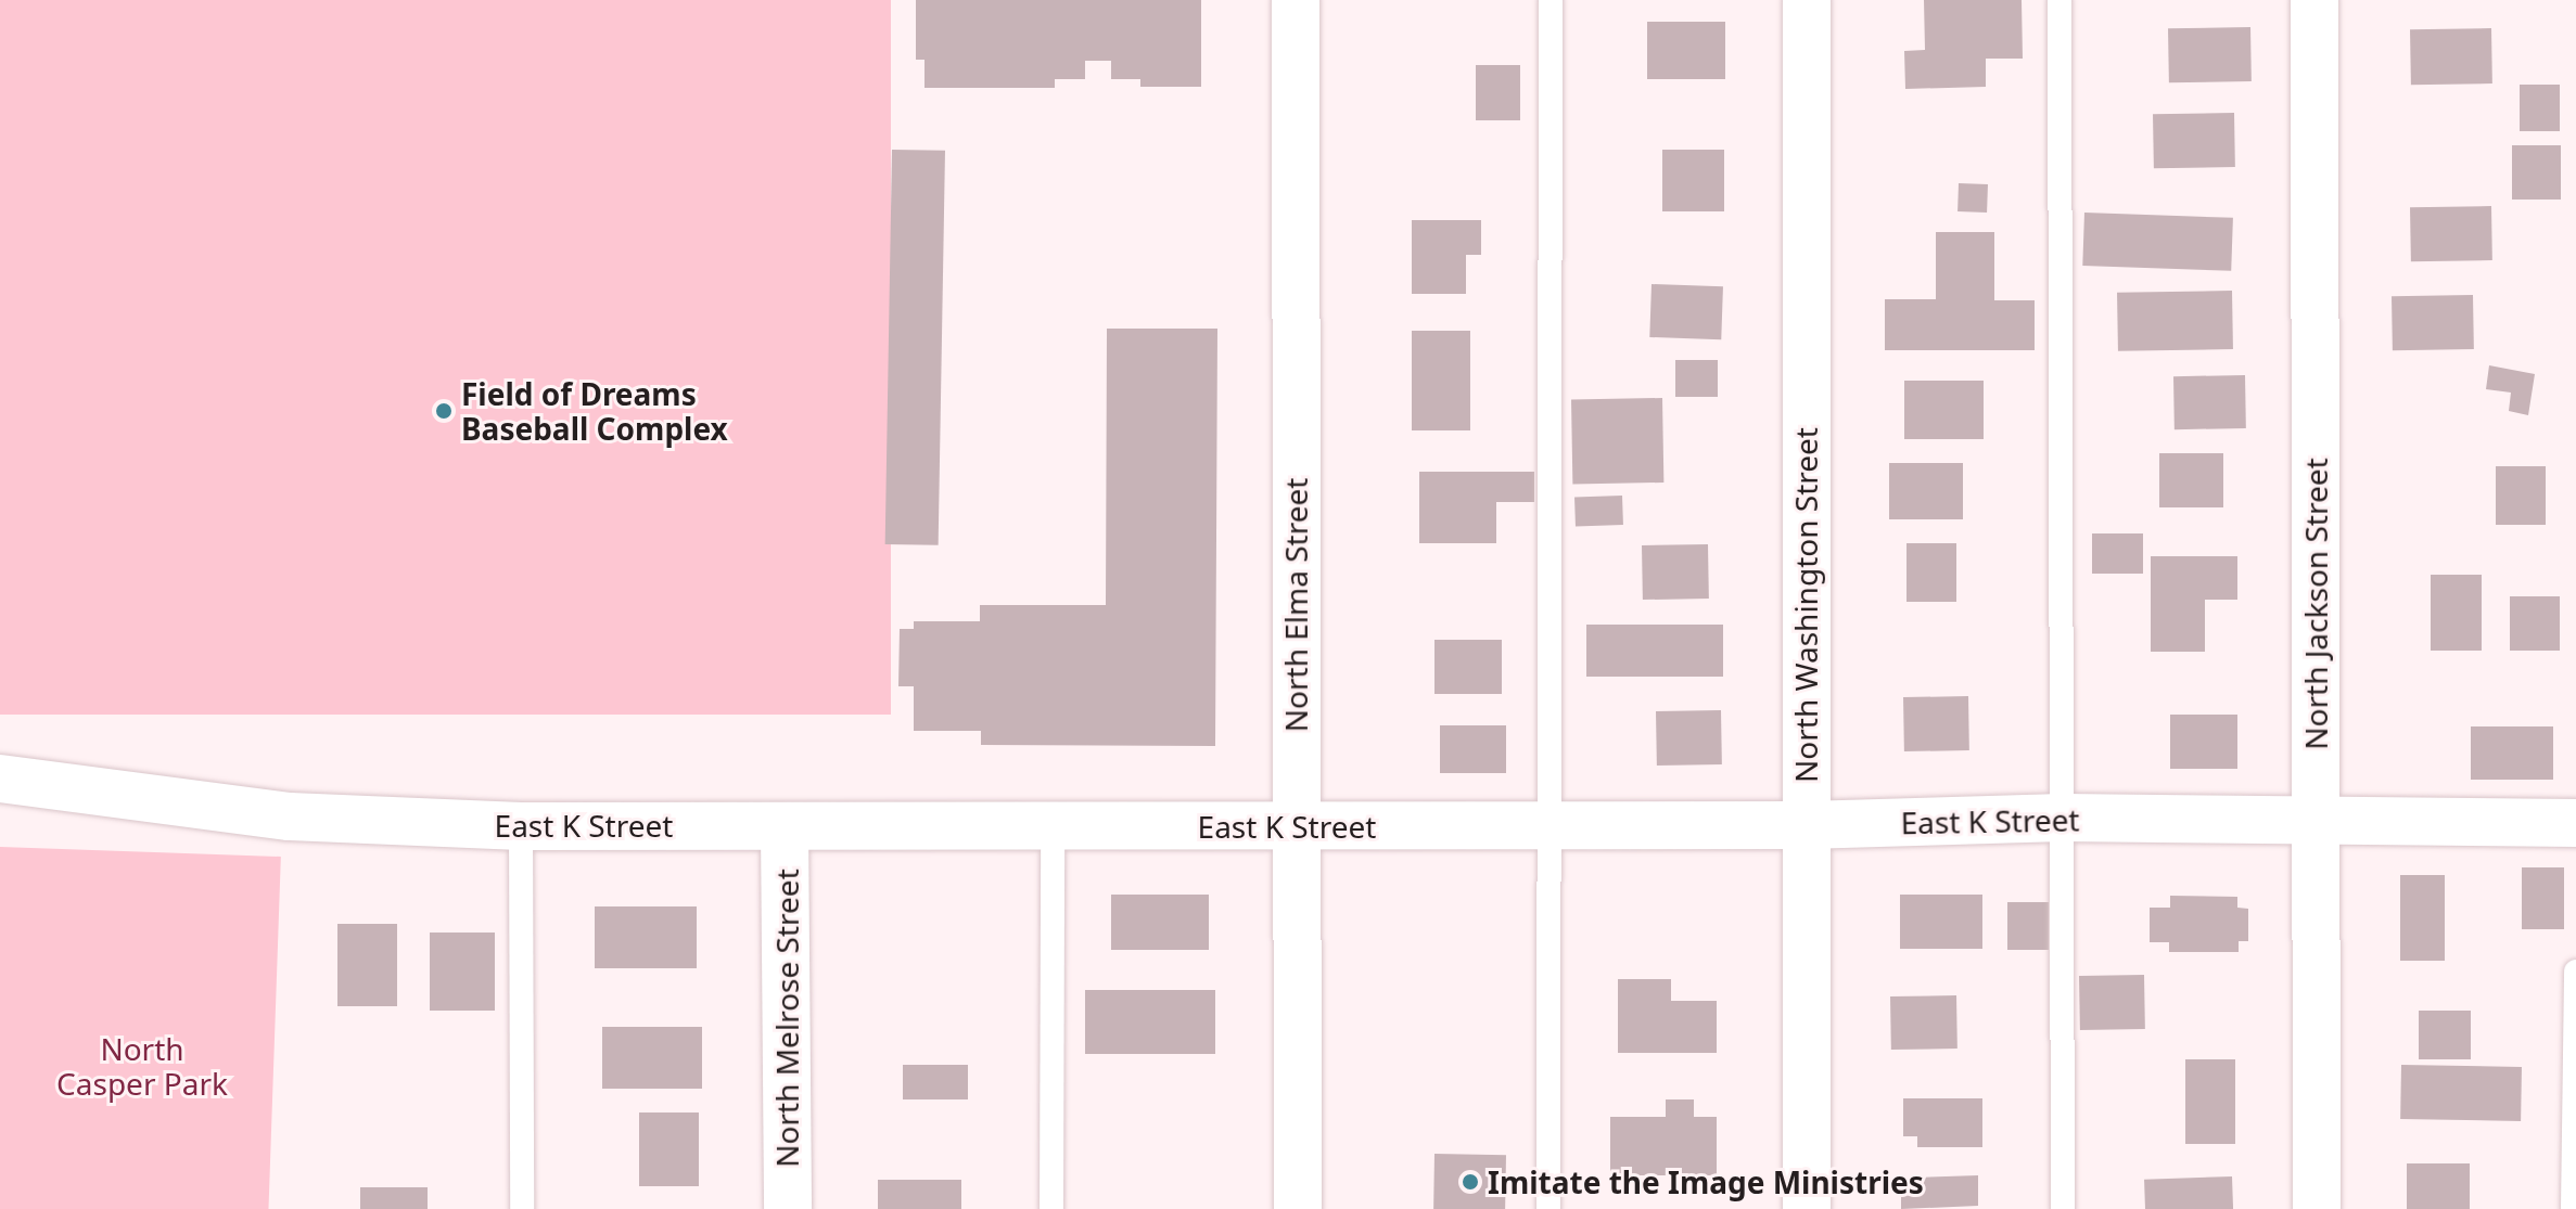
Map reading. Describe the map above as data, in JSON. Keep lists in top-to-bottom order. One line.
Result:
{"streets":{"street":["North Jackson Street","North Elma Street","North Washington Street","East K Street","North Melrose Street"]},"crossings":[["North Jackson Street","East K Street"],["North Elma Street","East K Street"],["North Washington Street","East K Street"],["East K Street","North Melrose Street"]],"parks":["North Casper Park"],"places":["Field of Dreams Baseball Complex","Imitate the Image Ministries"]}
